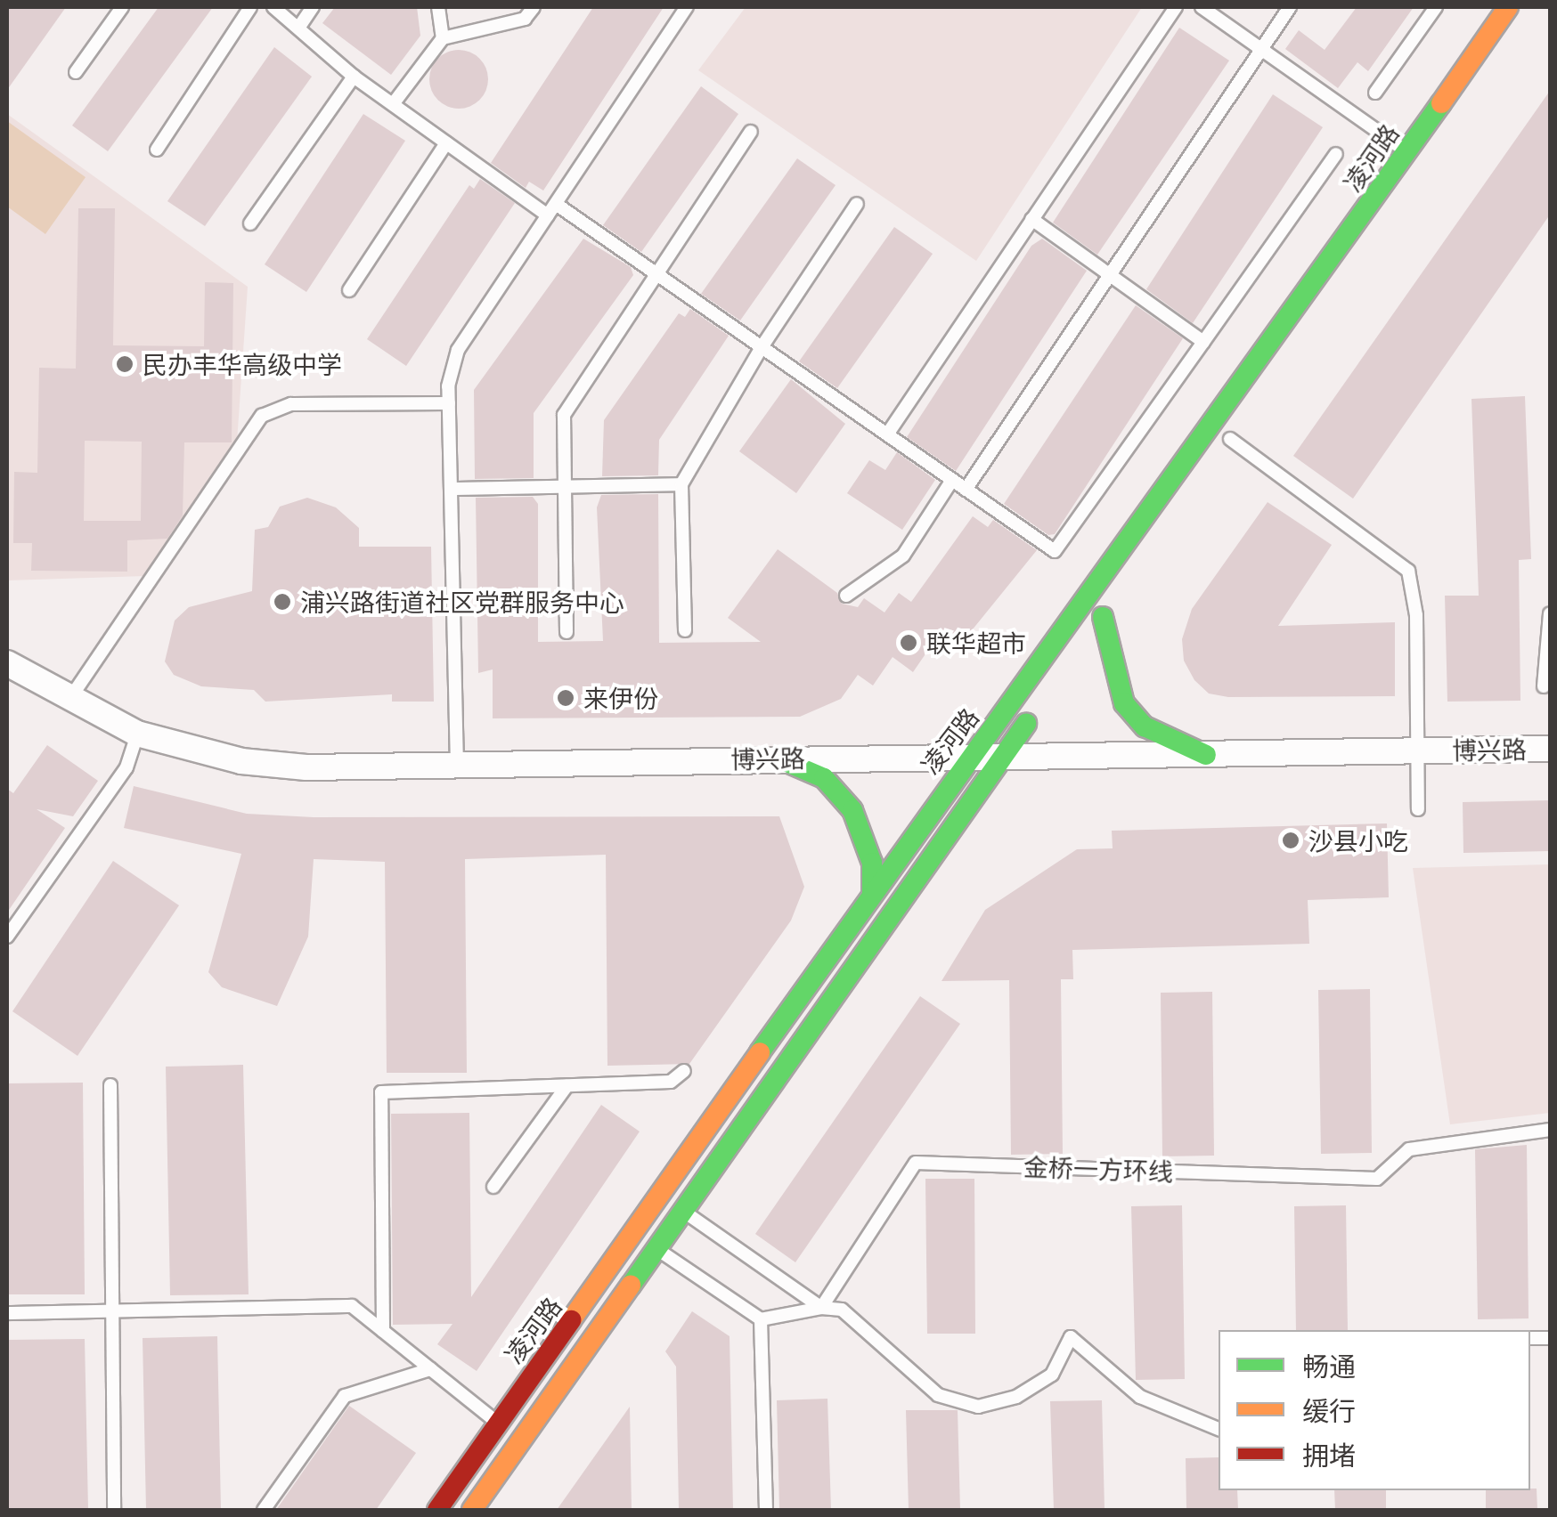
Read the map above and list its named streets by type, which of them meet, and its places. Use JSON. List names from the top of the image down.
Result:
{
  "streets": {
    "street": ["凌河路", "博兴路"],
    "lane": ["金桥一方环线"]
  },
  "crossings": [
    ["凌河路", "博兴路"]
  ],
  "places": [
    "民办丰华高级中学",
    "浦兴路街道社区党群服务中心",
    "联华超市",
    "来伊份",
    "沙县小吃"
  ],
  "legend": ["畅通", "缓行", "拥堵"]
}
